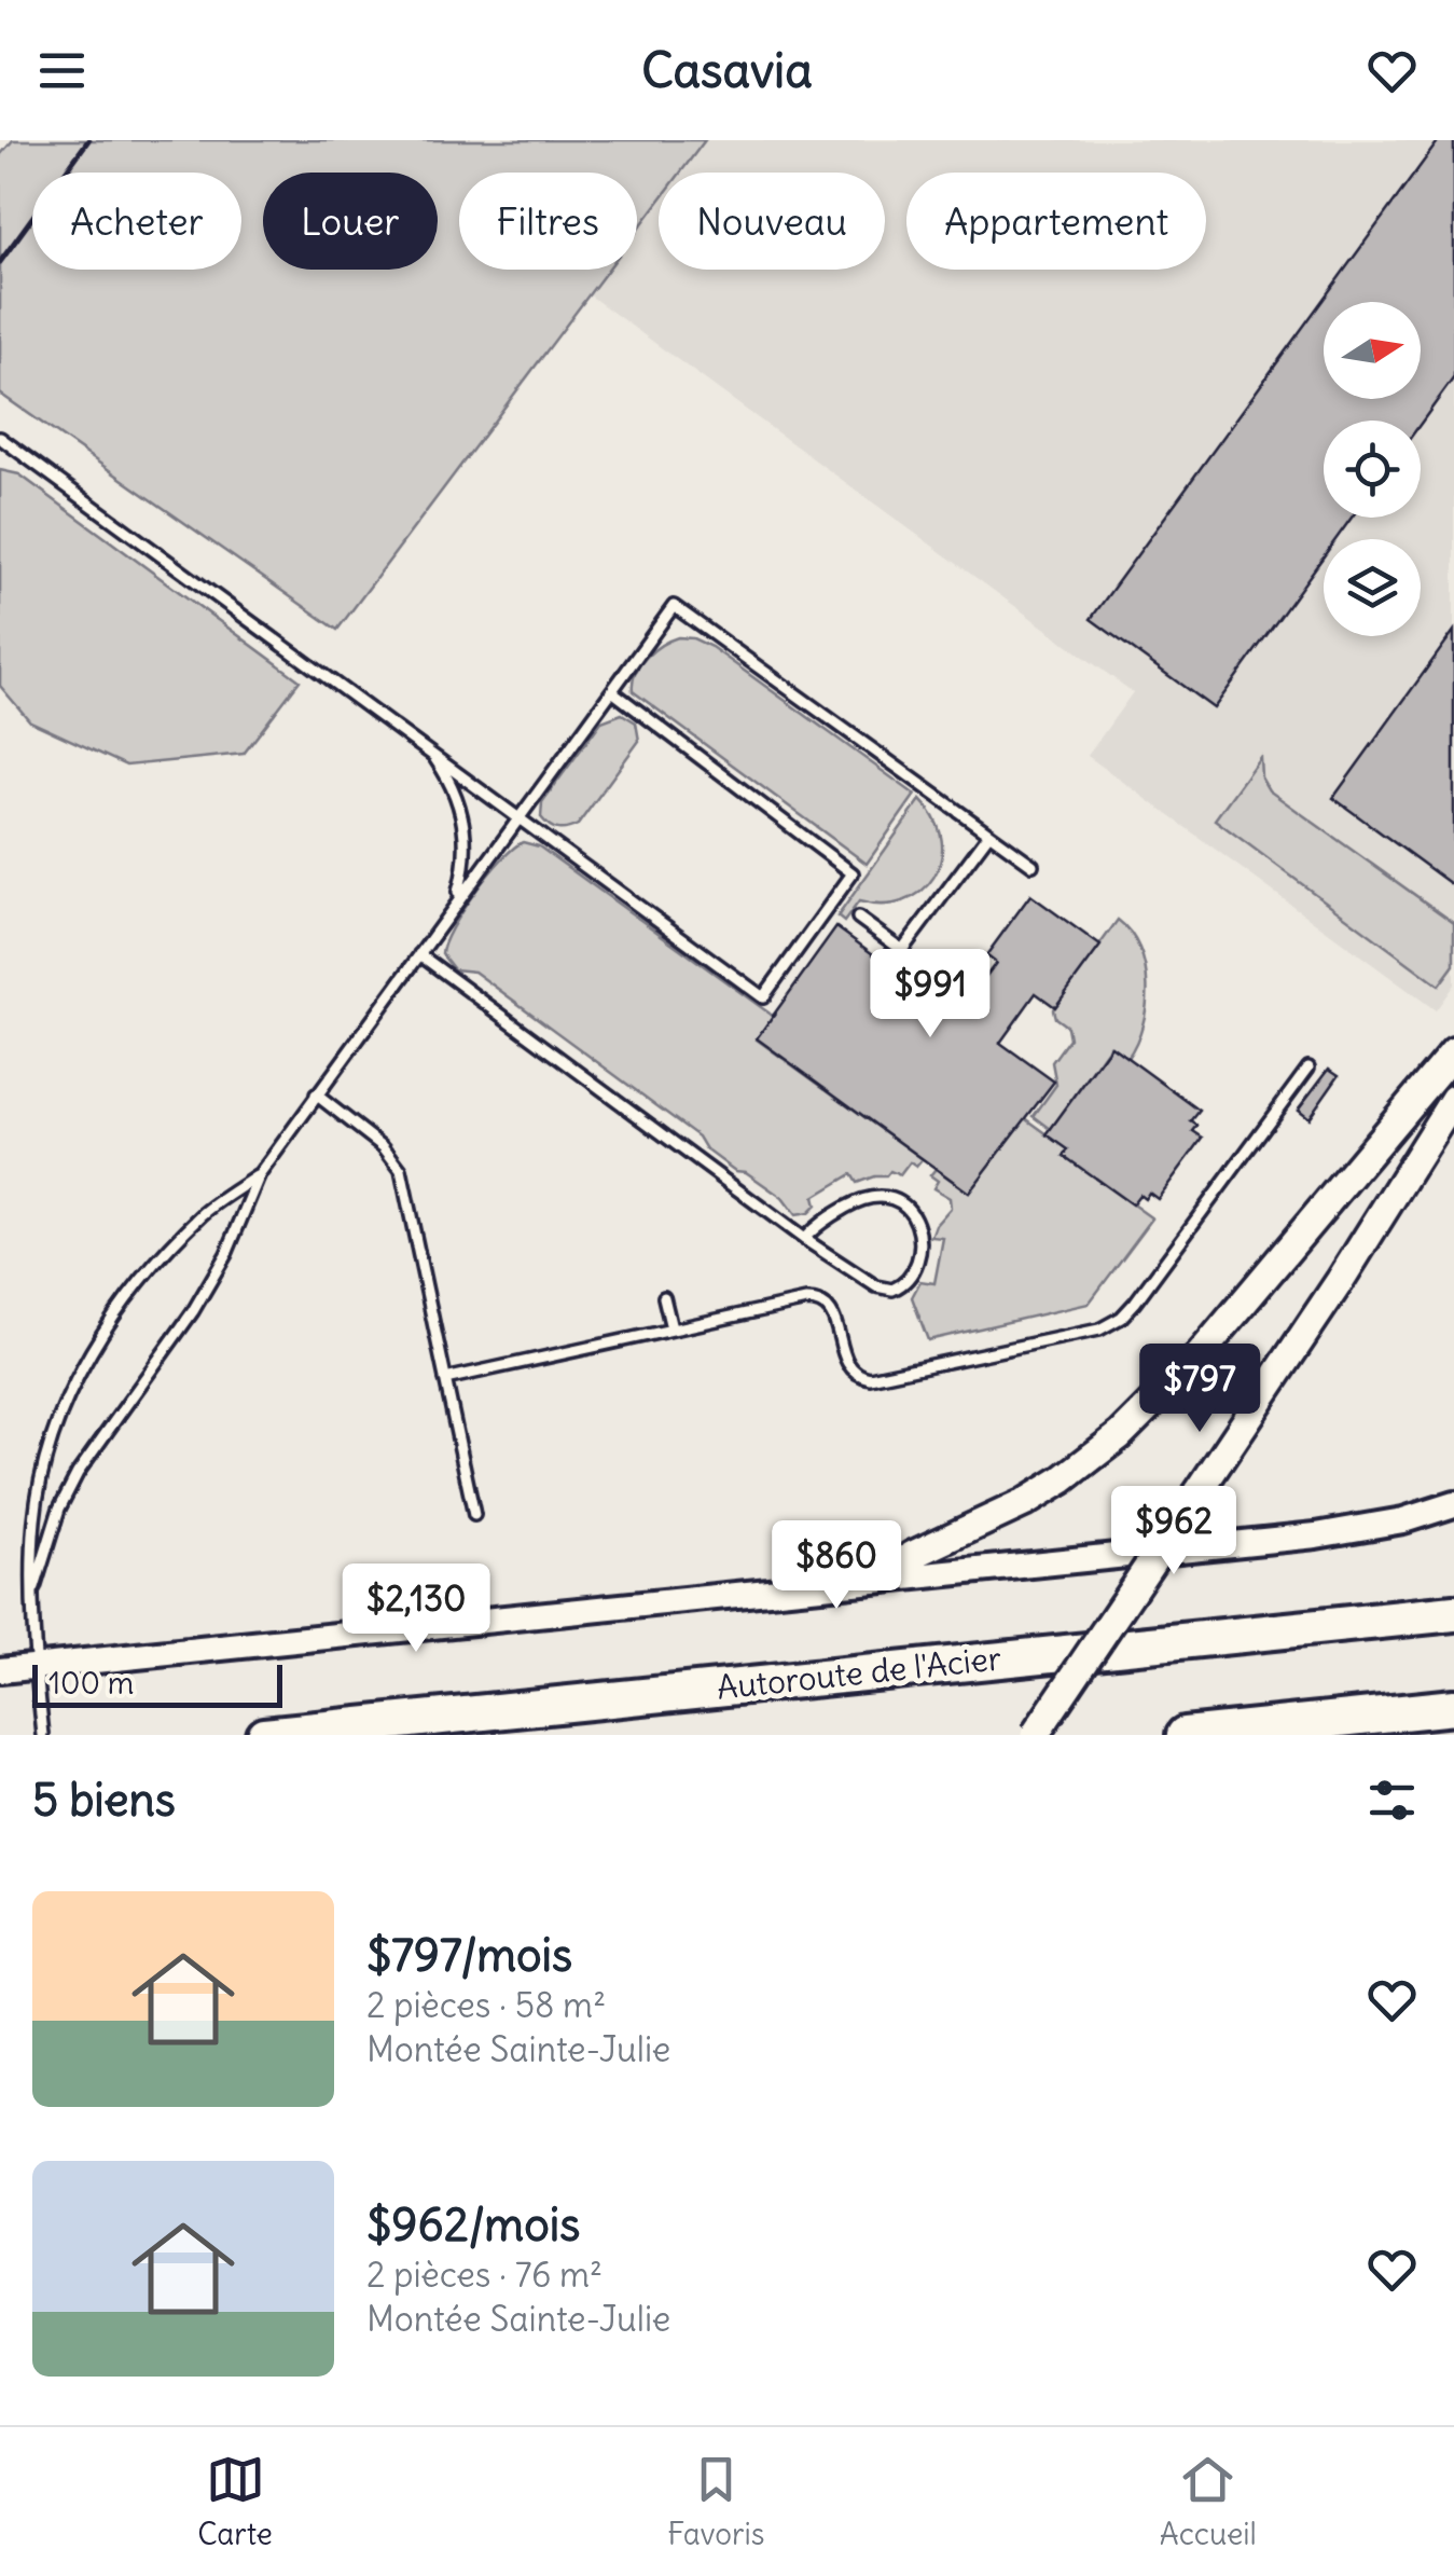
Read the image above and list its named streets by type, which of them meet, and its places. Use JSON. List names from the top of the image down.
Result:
{
  "streets": {
    "highway": ["Autoroute de l'Acier"]
  },
  "scale_bar": "100 m",
  "north": "right",
  "page": {
    "header": "Casavia",
    "chip": [
      "Acheter",
      "Louer",
      "Filtres",
      "Nouveau",
      "Appartement"
    ],
    "price": [
      "$991",
      "$797",
      "$962",
      "$860",
      "$2,130"
    ],
    "scale": "100 m",
    "heading": "5 biens",
    "list": [
      {
        "name": "$797/mois",
        "note": "2 pièces · 58 m² · Montée Sainte-Julie"
      },
      {
        "name": "$962/mois",
        "note": "2 pièces · 76 m² · Montée Sainte-Julie"
      }
    ],
    "tabs": ["Carte", "Favoris", "Accueil"]
  }
}
